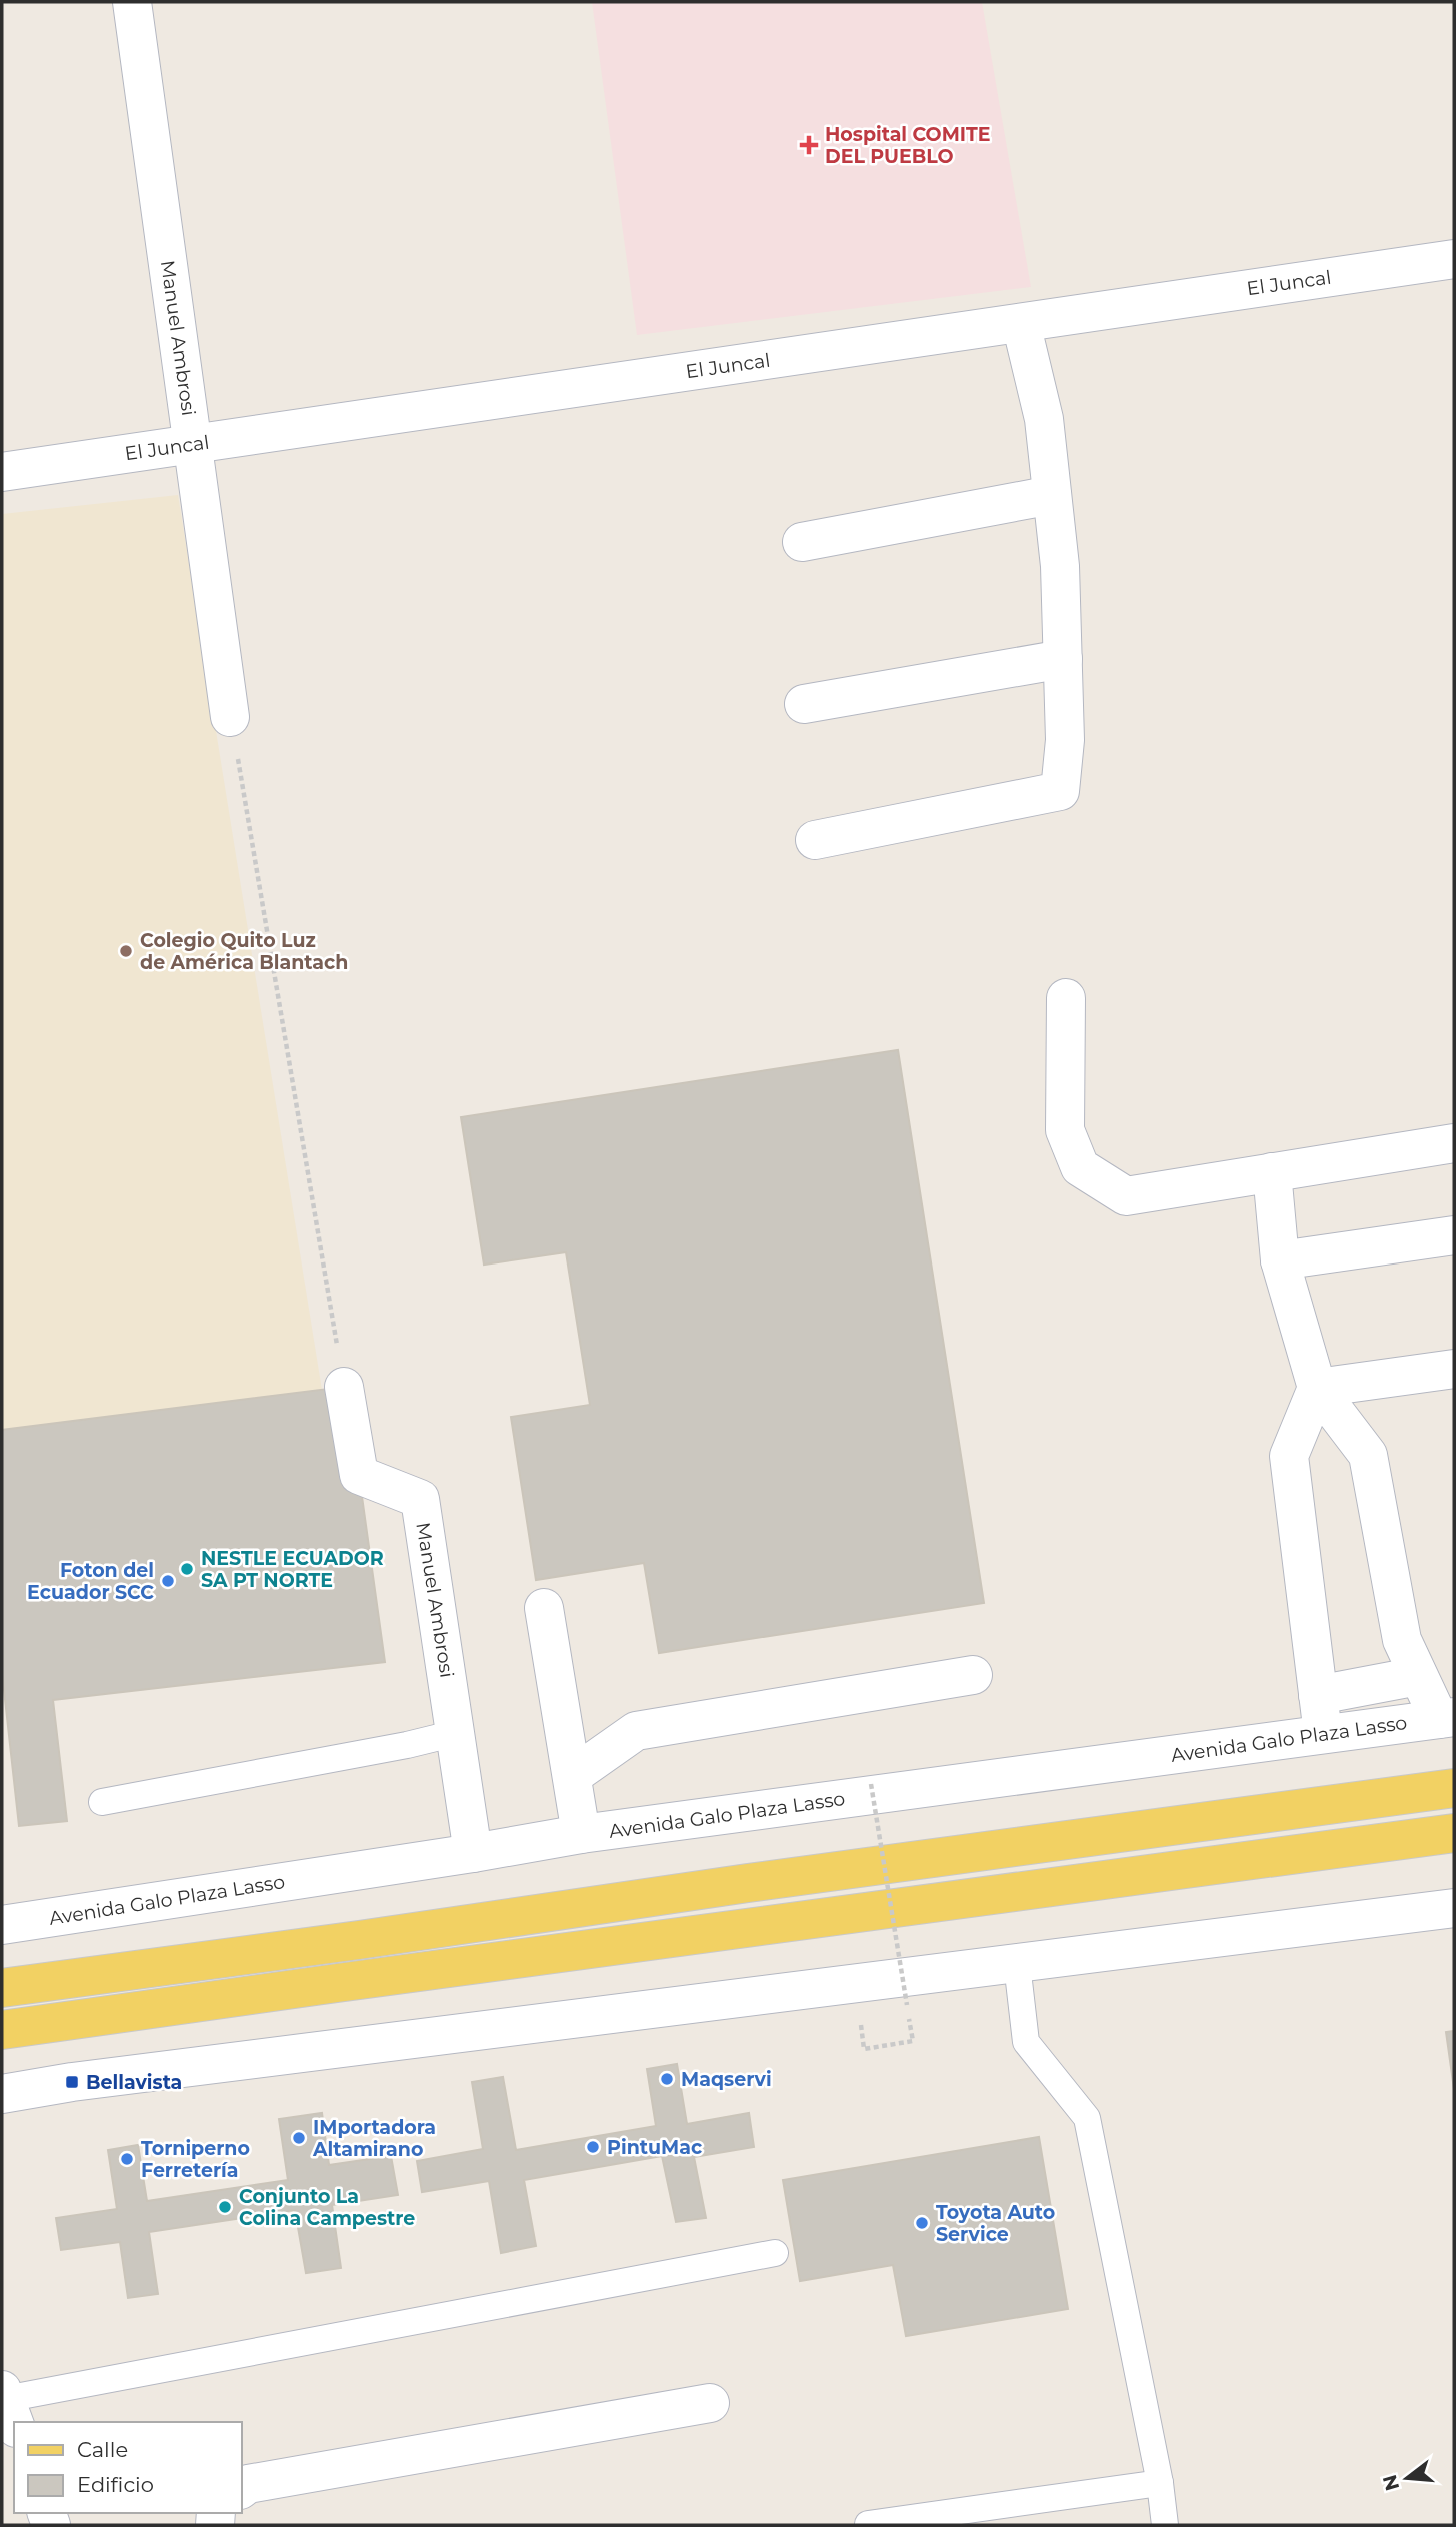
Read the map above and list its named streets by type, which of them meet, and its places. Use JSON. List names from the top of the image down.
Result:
{
  "streets": {
    "street": ["El Juncal", "Manuel Ambrosi", "Avenida Galo Plaza Lasso"]
  },
  "crossings": [
    ["El Juncal", "Manuel Ambrosi"],
    ["Manuel Ambrosi", "Avenida Galo Plaza Lasso"]
  ],
  "places": {
    "health": ["Hospital COMITE DEL PUEBLO"],
    "other": [
      "Colegio Quito Luz de América Blantach",
      "NESTLE ECUADOR SA PT NORTE",
      "Foton del Ecuador SCC",
      "Maqservi",
      "IMportadora Altamirano",
      "PintuMac",
      "Torniperno Ferretería",
      "Conjunto La Colina Campestre",
      "Toyota Auto Service"
    ],
    "transit": ["Bellavista"]
  },
  "legend": ["Calle", "Edificio"],
  "north": "left"
}
